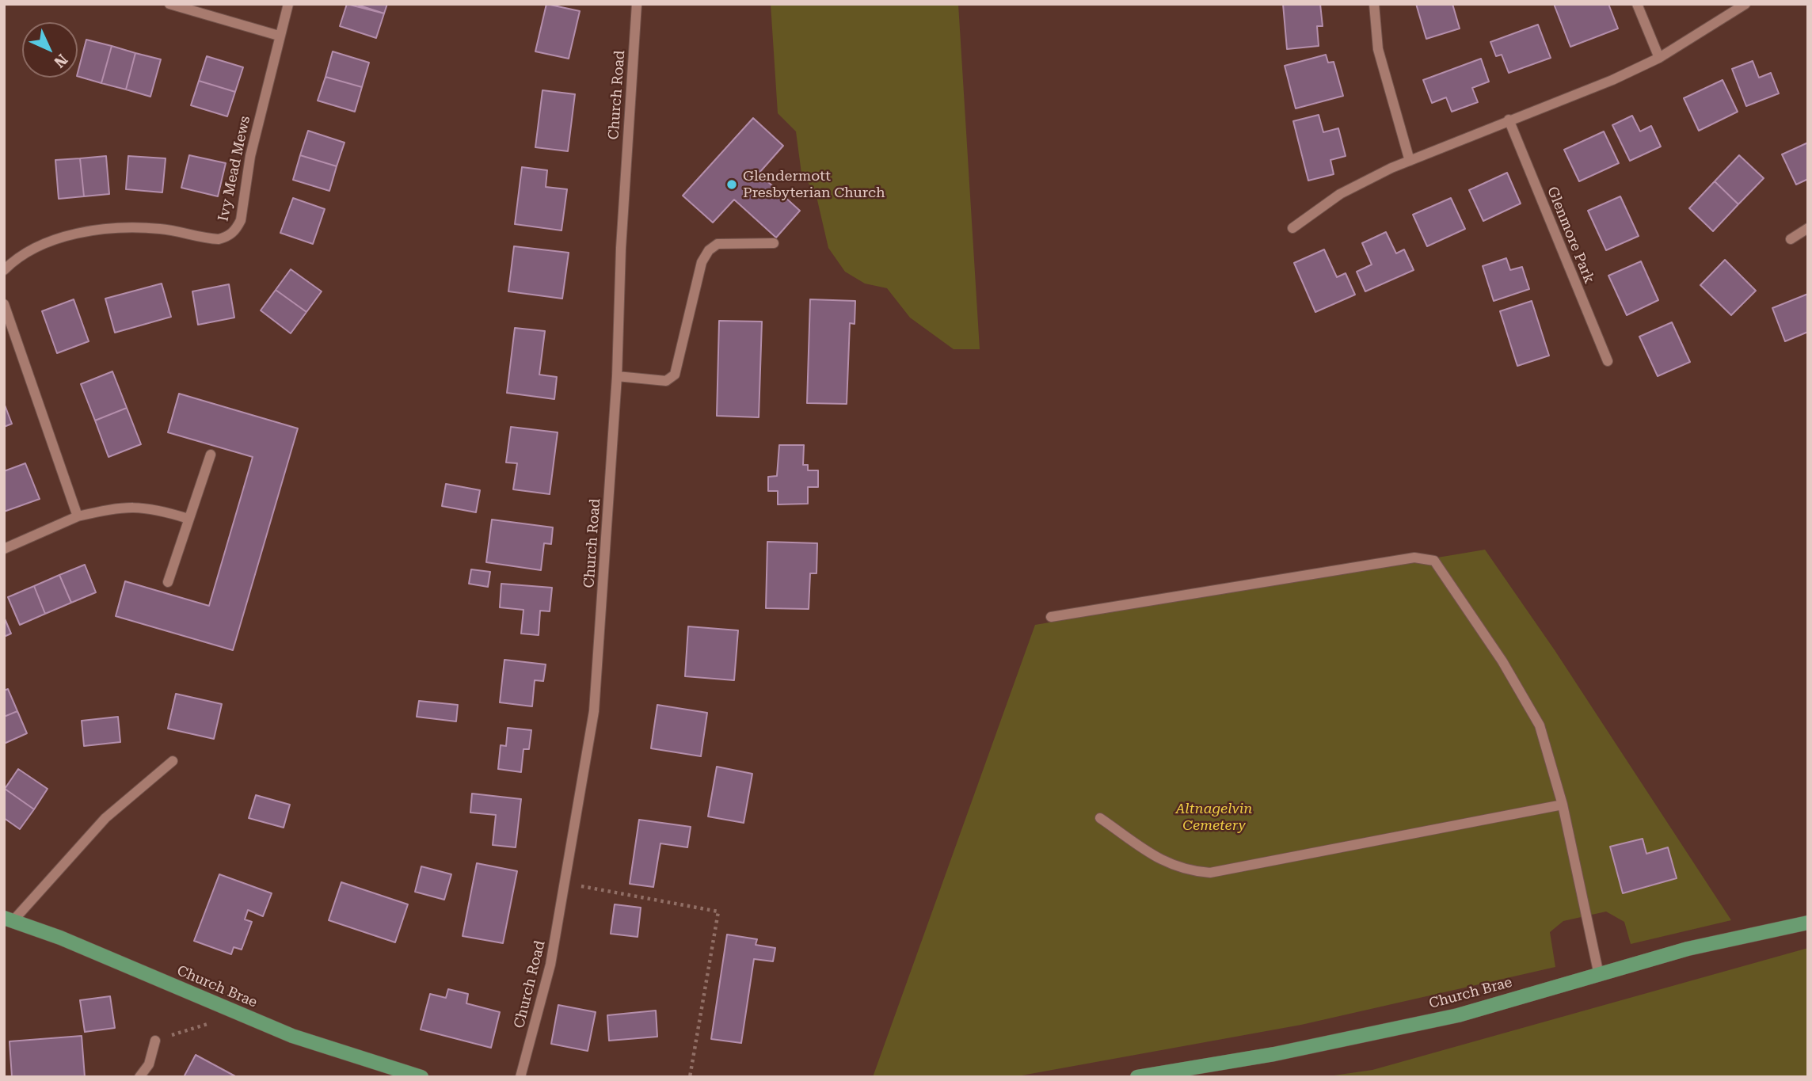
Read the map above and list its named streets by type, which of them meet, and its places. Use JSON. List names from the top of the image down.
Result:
{
  "streets": {
    "main road": ["Church Brae"],
    "street": ["Church Road", "Ivy Mead Mews", "Glenmore Park"]
  },
  "parks": ["Altnagelvin Cemetery"],
  "places": ["Glendermott Presbyterian Church"],
  "north": "bottom right"
}
